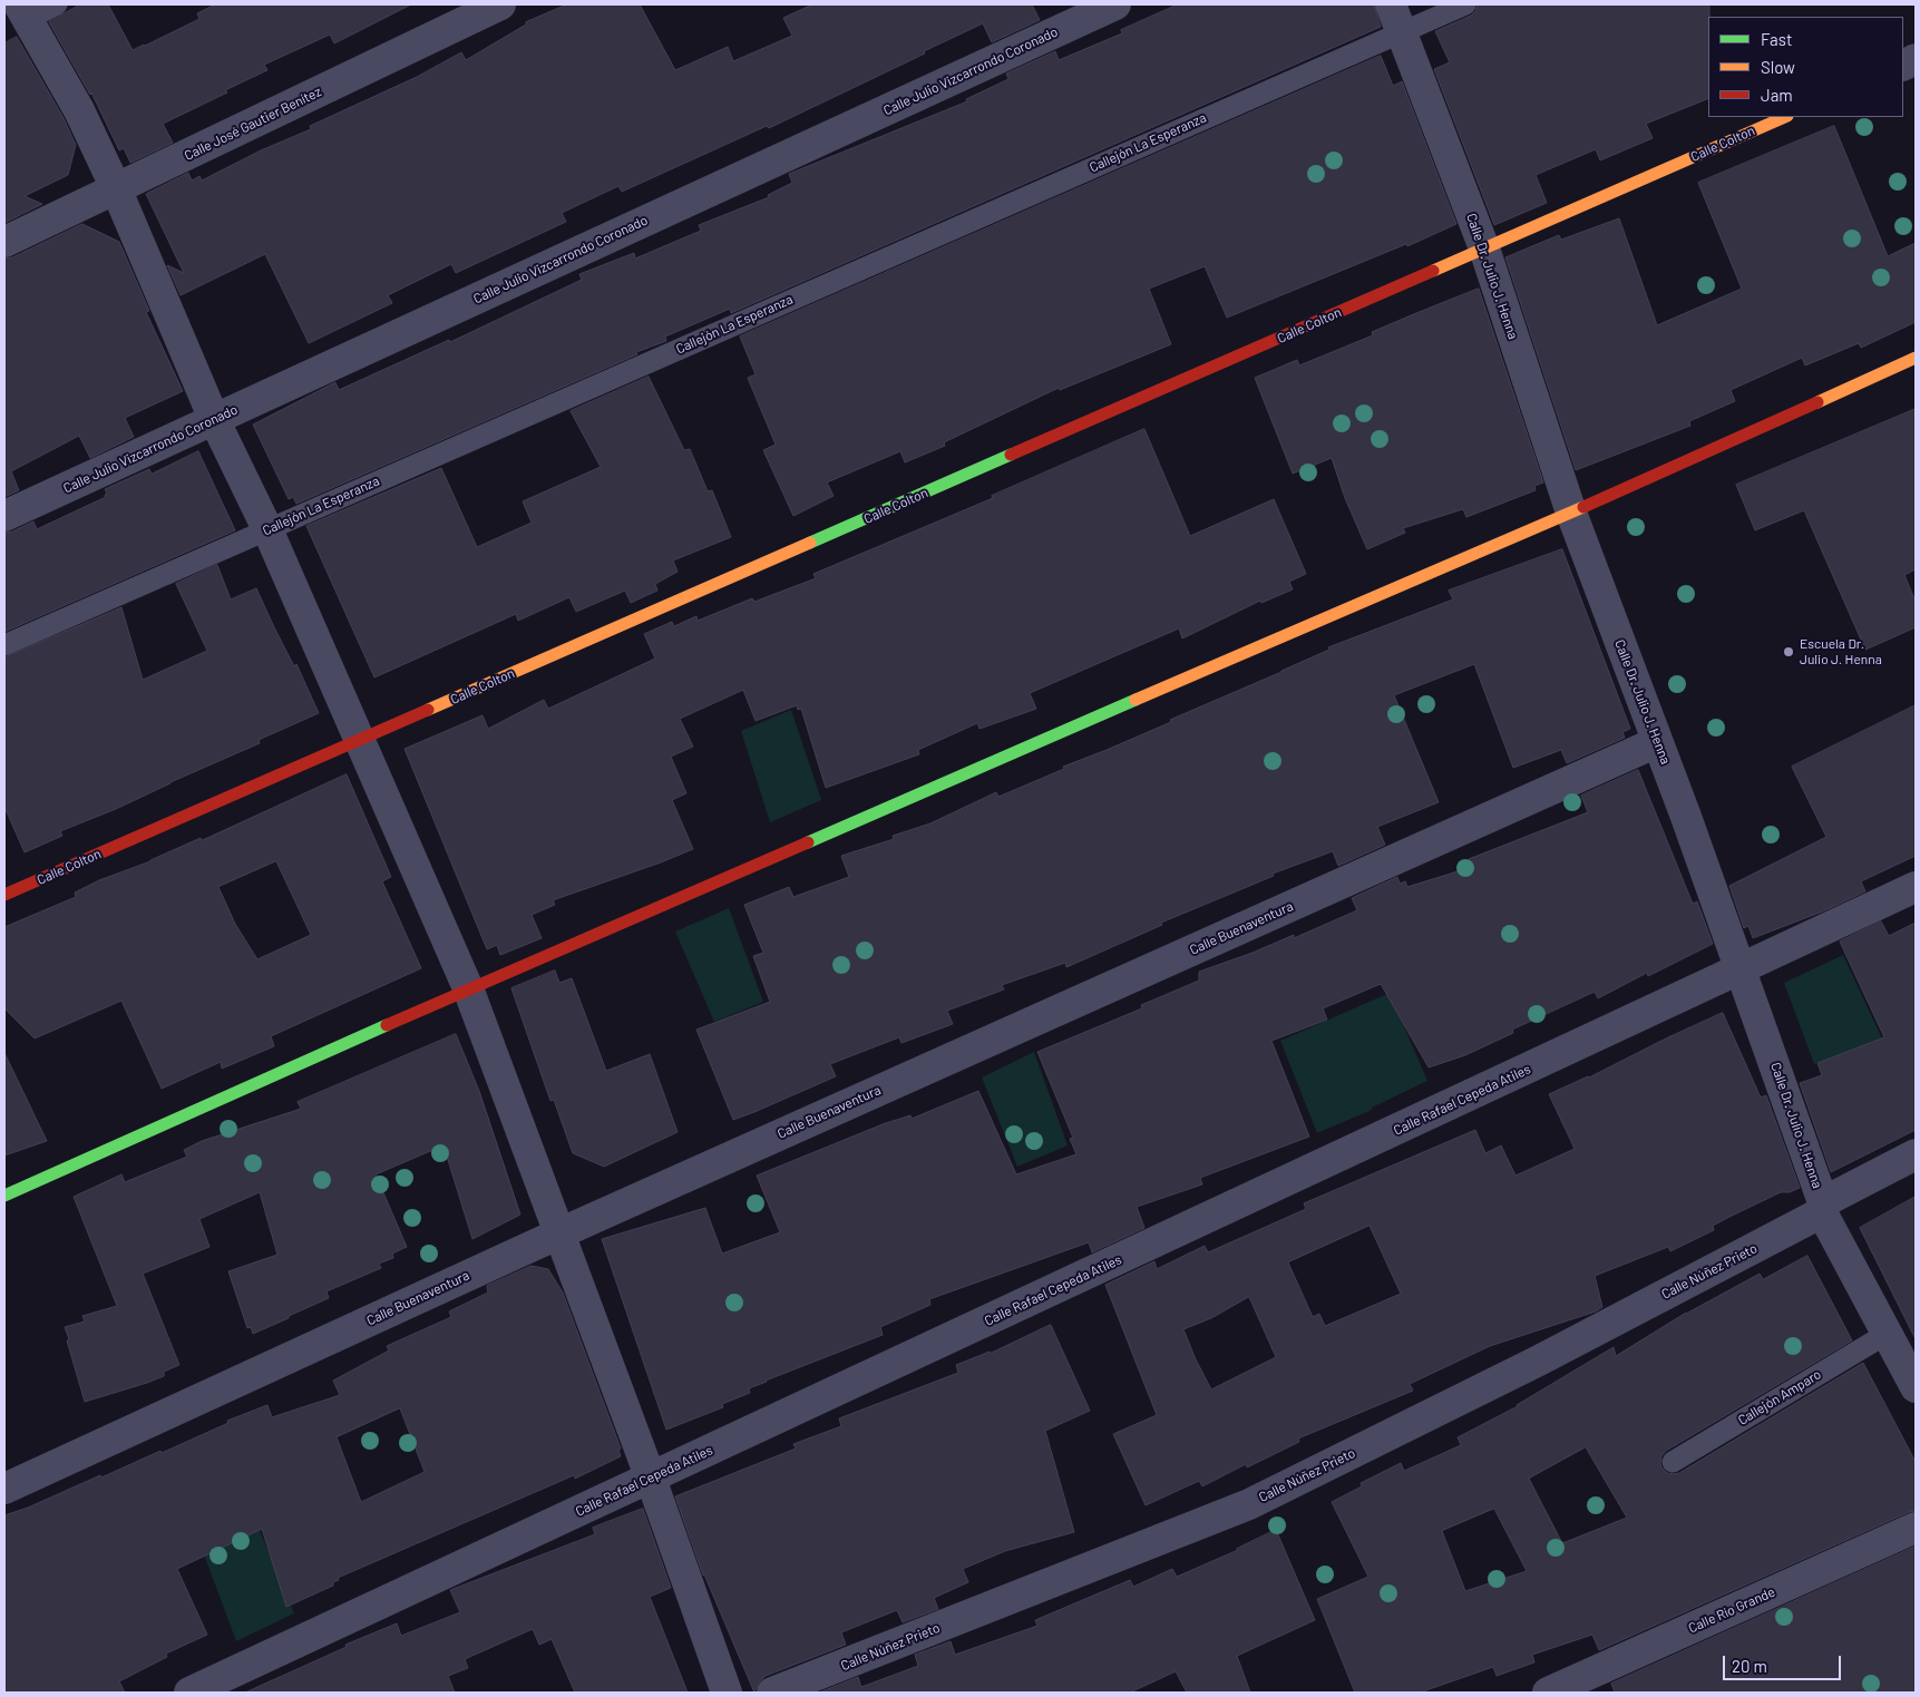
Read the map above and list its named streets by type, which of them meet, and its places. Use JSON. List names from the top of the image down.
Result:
{
  "streets": {
    "street": [
      "Calle Julio Vizcarrondo Coronado",
      "Calle José Gautier Benítez",
      "Calle Colton",
      "Calle Dr. Julio J. Henna",
      "Calle Buenaventura",
      "Calle Rafael Cepeda Atiles",
      "Calle Núñez Prieto",
      "Calle Río Grande"
    ],
    "lane": ["Callejón La Esperanza", "Callejón Amparo"]
  },
  "crossings": [
    ["Callejón La Esperanza", "Calle Dr. Julio J. Henna"],
    ["Calle Colton", "Calle Dr. Julio J. Henna"],
    ["Calle Dr. Julio J. Henna", "Calle Buenaventura"],
    ["Calle Dr. Julio J. Henna", "Calle Rafael Cepeda Atiles"],
    ["Calle Dr. Julio J. Henna", "Calle Núñez Prieto"],
    ["Calle Dr. Julio J. Henna", "Callejón Amparo"]
  ],
  "places": ["Escuela Dr. Julio J. Henna"],
  "legend": ["Fast", "Slow", "Jam"],
  "scale_bar": "20 m"
}
